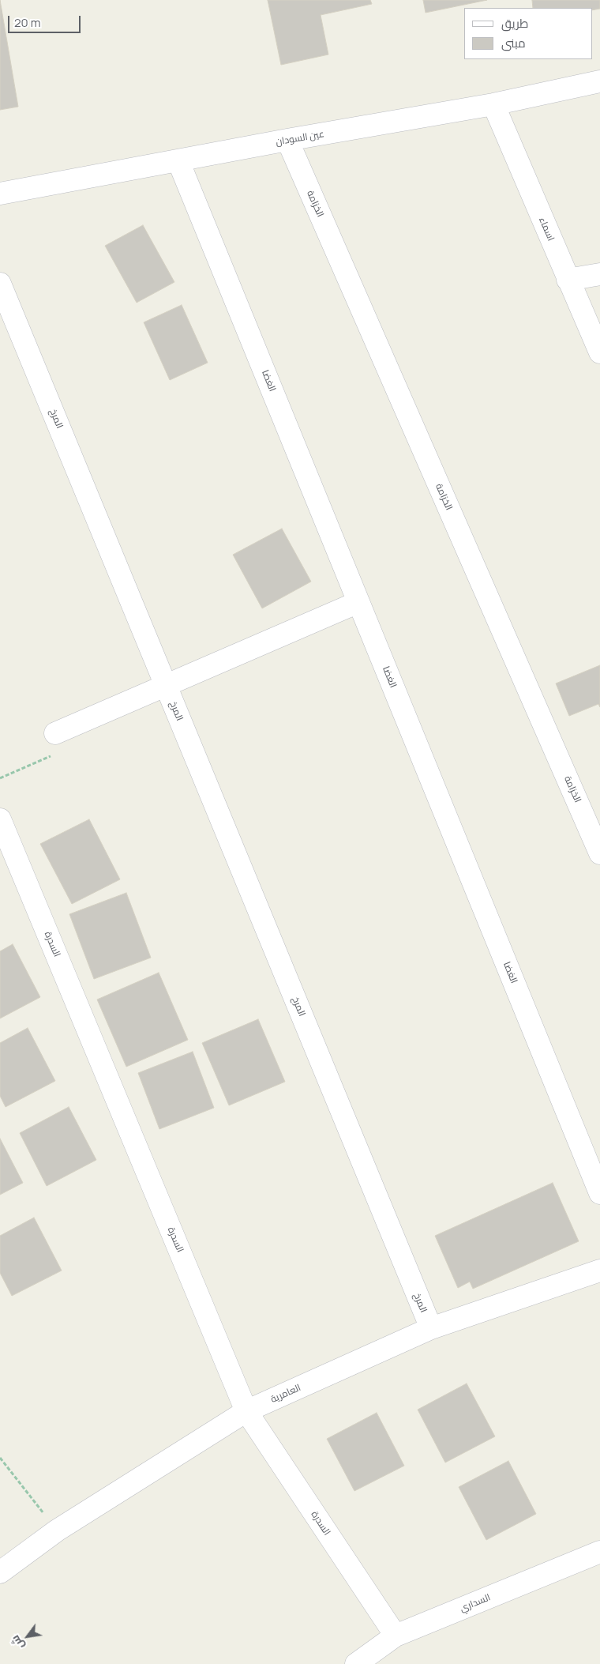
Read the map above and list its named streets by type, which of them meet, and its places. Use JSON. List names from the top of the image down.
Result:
{
  "streets": {
    "street": [
      "عين السودان",
      "الخزامة",
      "اسماء",
      "الغضا",
      "المرخ",
      "السدرة",
      "العامرية",
      "السداري"
    ]
  },
  "crossings": [
    ["عين السودان", "الخزامة"],
    ["عين السودان", "اسماء"],
    ["عين السودان", "الغضا"],
    ["المرخ", "العامرية"],
    ["السدرة", "العامرية"],
    ["السدرة", "السداري"]
  ],
  "legend": ["طريق", "مبنى"],
  "scale_bar": "20 m",
  "north": "bottom left"
}
